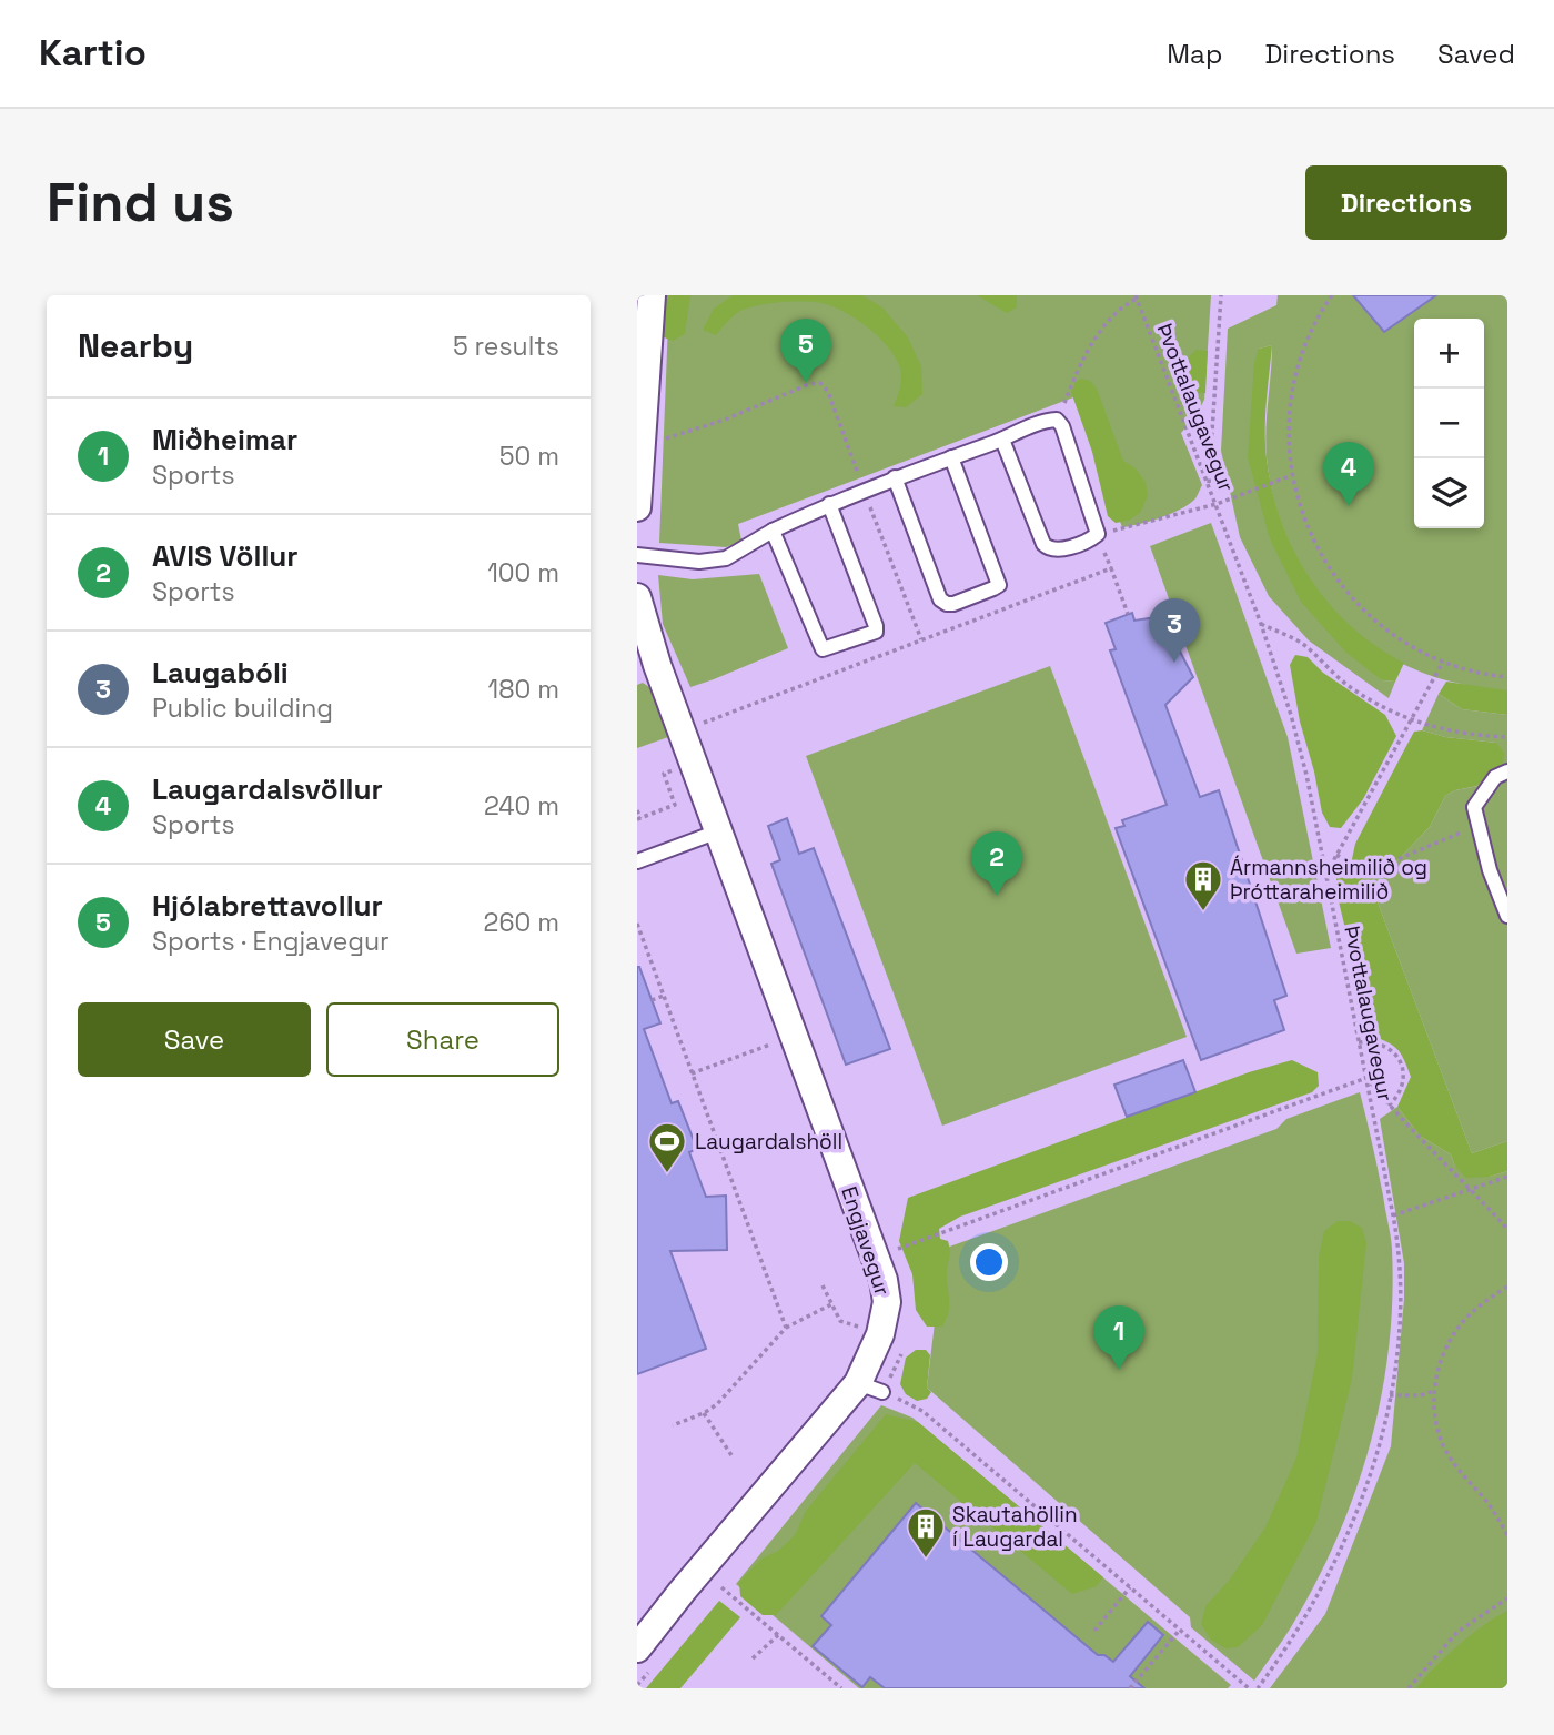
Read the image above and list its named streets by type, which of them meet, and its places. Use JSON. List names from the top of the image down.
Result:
{
  "streets": {
    "street": ["Engjavegur"],
    "path": ["Þvottalaugavegur"]
  },
  "places": {
    "building": ["Ármannsheimilið og Þróttaraheimilið", "Skautahöllin í Laugardal"],
    "sports": ["Laugardalshöll"]
  },
  "page": {
    "header": "Kartio",
    "nav": ["Map", "Directions", "Saved"],
    "buttons": [
      "Directions",
      ["Save", "Share"]
    ],
    "title": "Find us",
    "heading": ["Nearby", "5 results"],
    "map_buttons": ["+", "−"],
    "pins": [
      "5",
      "4",
      "3",
      "2",
      "1"
    ],
    "list": [
      {
        "mark": "1",
        "name": "Miðheimar",
        "note": "Sports",
        "value": "50 m"
      },
      {
        "mark": "2",
        "name": "AVIS Völlur",
        "note": "Sports",
        "value": "100 m"
      },
      {
        "mark": "3",
        "name": "Laugabóli",
        "note": "Public building",
        "value": "180 m"
      },
      {
        "mark": "4",
        "name": "Laugardalsvöllur",
        "note": "Sports",
        "value": "240 m"
      },
      {
        "mark": "5",
        "name": "Hjólabrettavollur",
        "note": "Sports · Engjavegur",
        "value": "260 m"
      }
    ]
  }
}
